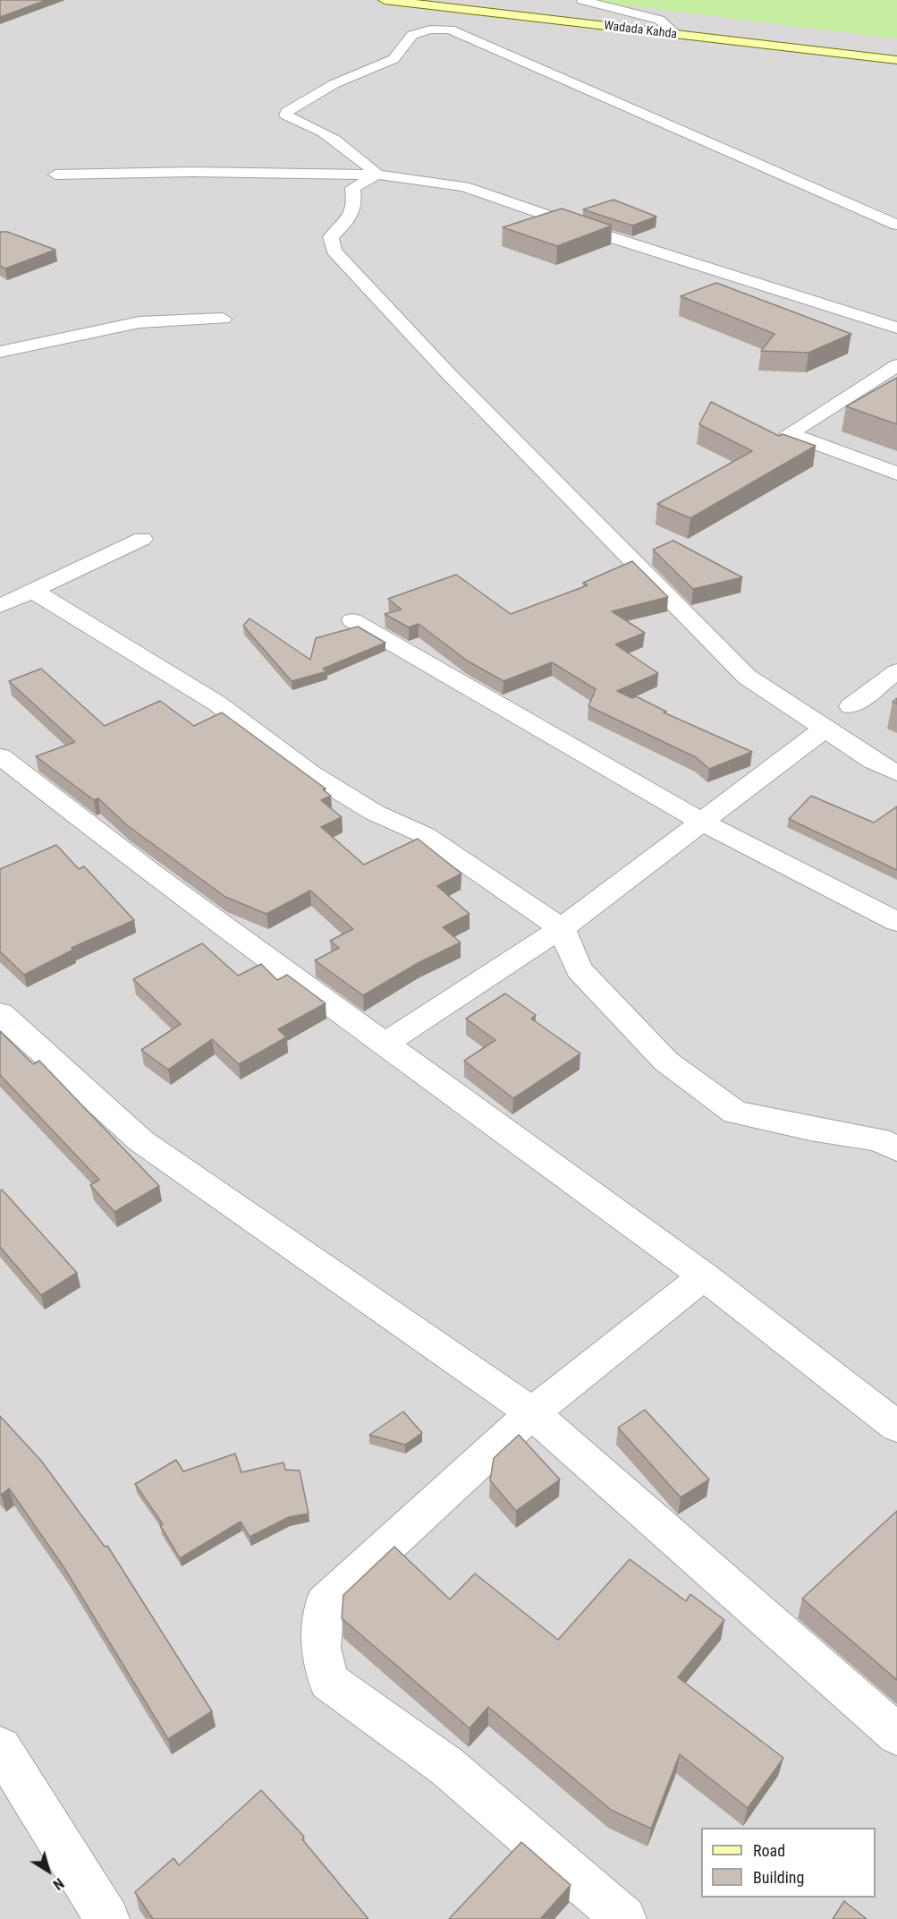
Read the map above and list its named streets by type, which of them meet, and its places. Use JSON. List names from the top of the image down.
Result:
{
  "streets": {
    "main road": ["Wadada Kahda"]
  },
  "legend": ["Road", "Building"],
  "north": "bottom right"
}
